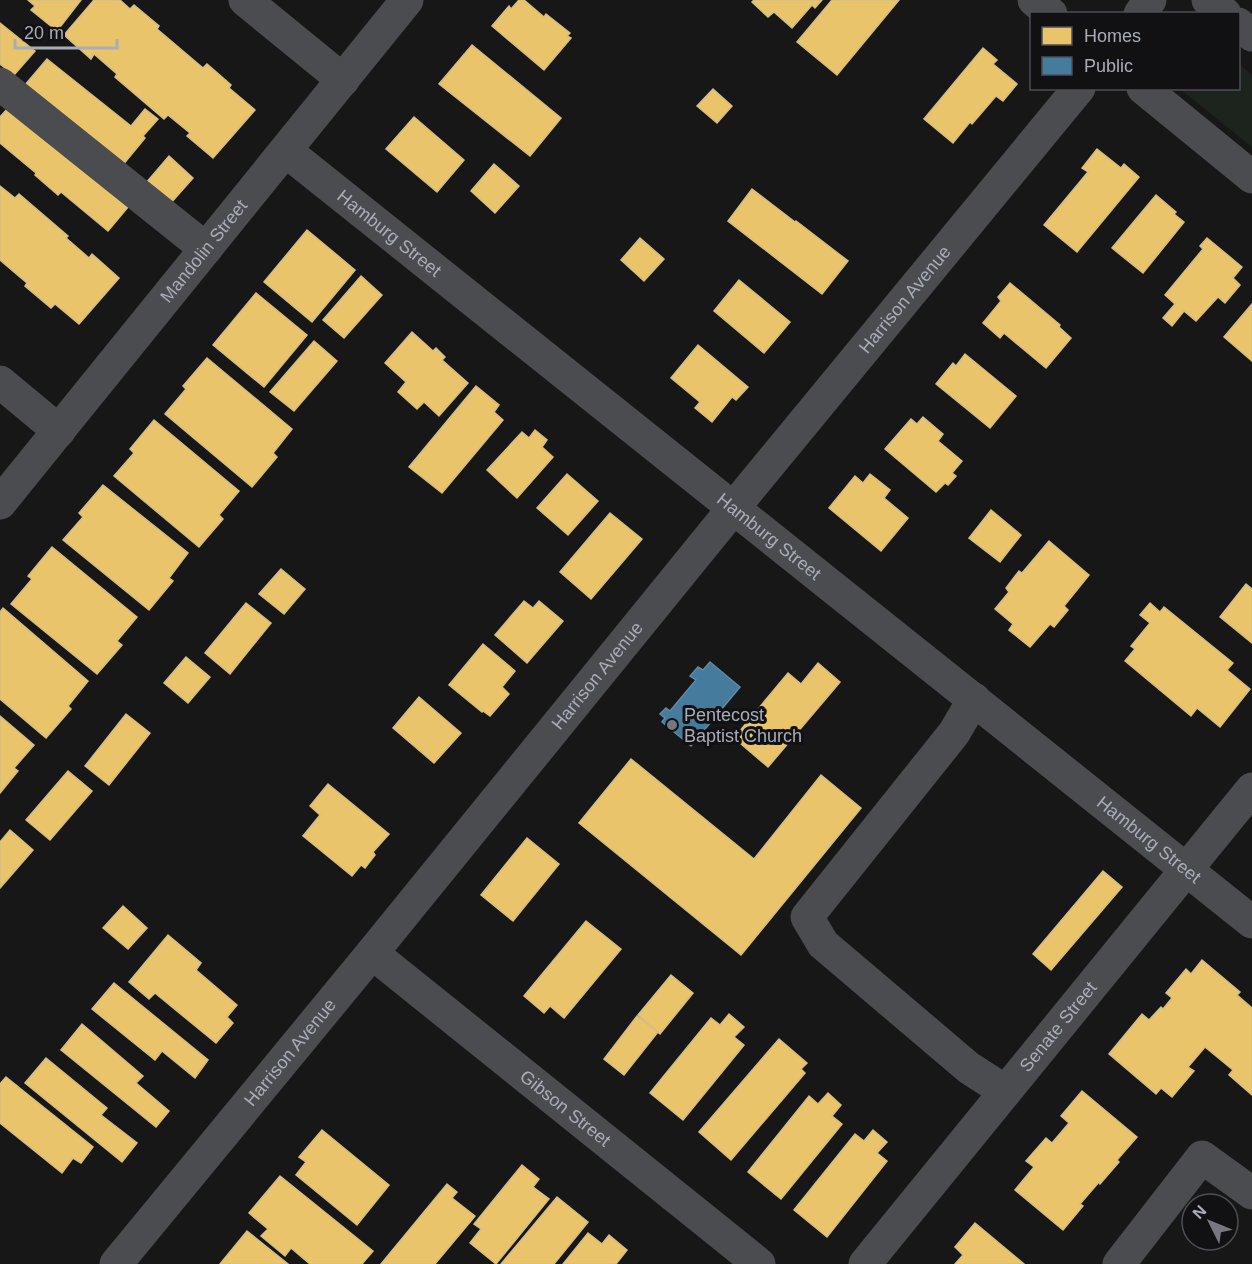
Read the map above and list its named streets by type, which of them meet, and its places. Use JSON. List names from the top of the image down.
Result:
{
  "streets": {
    "street": [
      "Hamburg Street",
      "Mandolin Street",
      "Harrison Avenue",
      "Senate Street",
      "Gibson Street"
    ]
  },
  "crossings": [
    ["Hamburg Street", "Mandolin Street"],
    ["Hamburg Street", "Harrison Avenue"],
    ["Hamburg Street", "Senate Street"],
    ["Harrison Avenue", "Gibson Street"]
  ],
  "places": ["Pentecost Baptist Church"],
  "legend": ["Homes", "Public"],
  "scale_bar": "20 m",
  "north": "top left"
}
